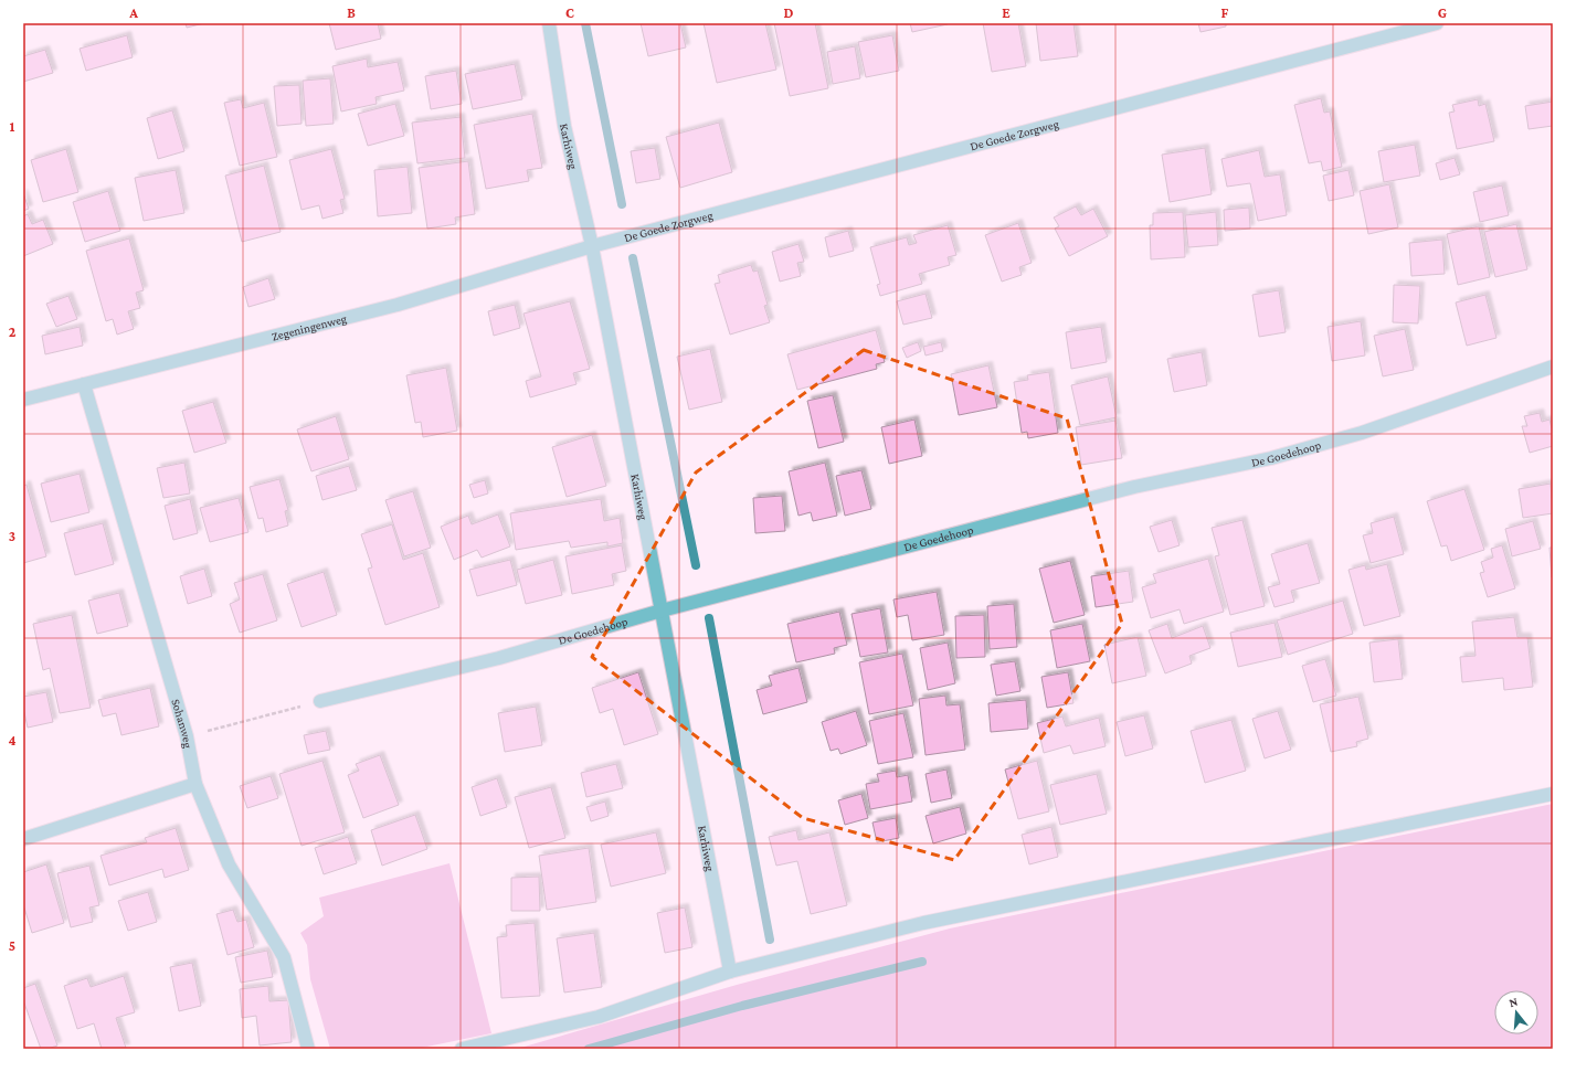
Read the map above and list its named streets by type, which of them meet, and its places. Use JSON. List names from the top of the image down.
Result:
{
  "streets": {
    "street": [
      "De Goede Zorgweg",
      "Karhiweg",
      "Zegeningenweg",
      "De Goedehoop",
      "Sohanweg"
    ]
  },
  "crossings": [
    ["De Goede Zorgweg", "Karhiweg"],
    ["De Goede Zorgweg", "Zegeningenweg"],
    ["Karhiweg", "Zegeningenweg"],
    ["Karhiweg", "De Goedehoop"],
    ["Zegeningenweg", "Sohanweg"]
  ],
  "north": "top",
  "grid": {
    "columns": [
      "A",
      "B",
      "C",
      "D",
      "E",
      "F",
      "G"
    ],
    "rows": [
      "1",
      "2",
      "3",
      "4",
      "5"
    ]
  }
}
